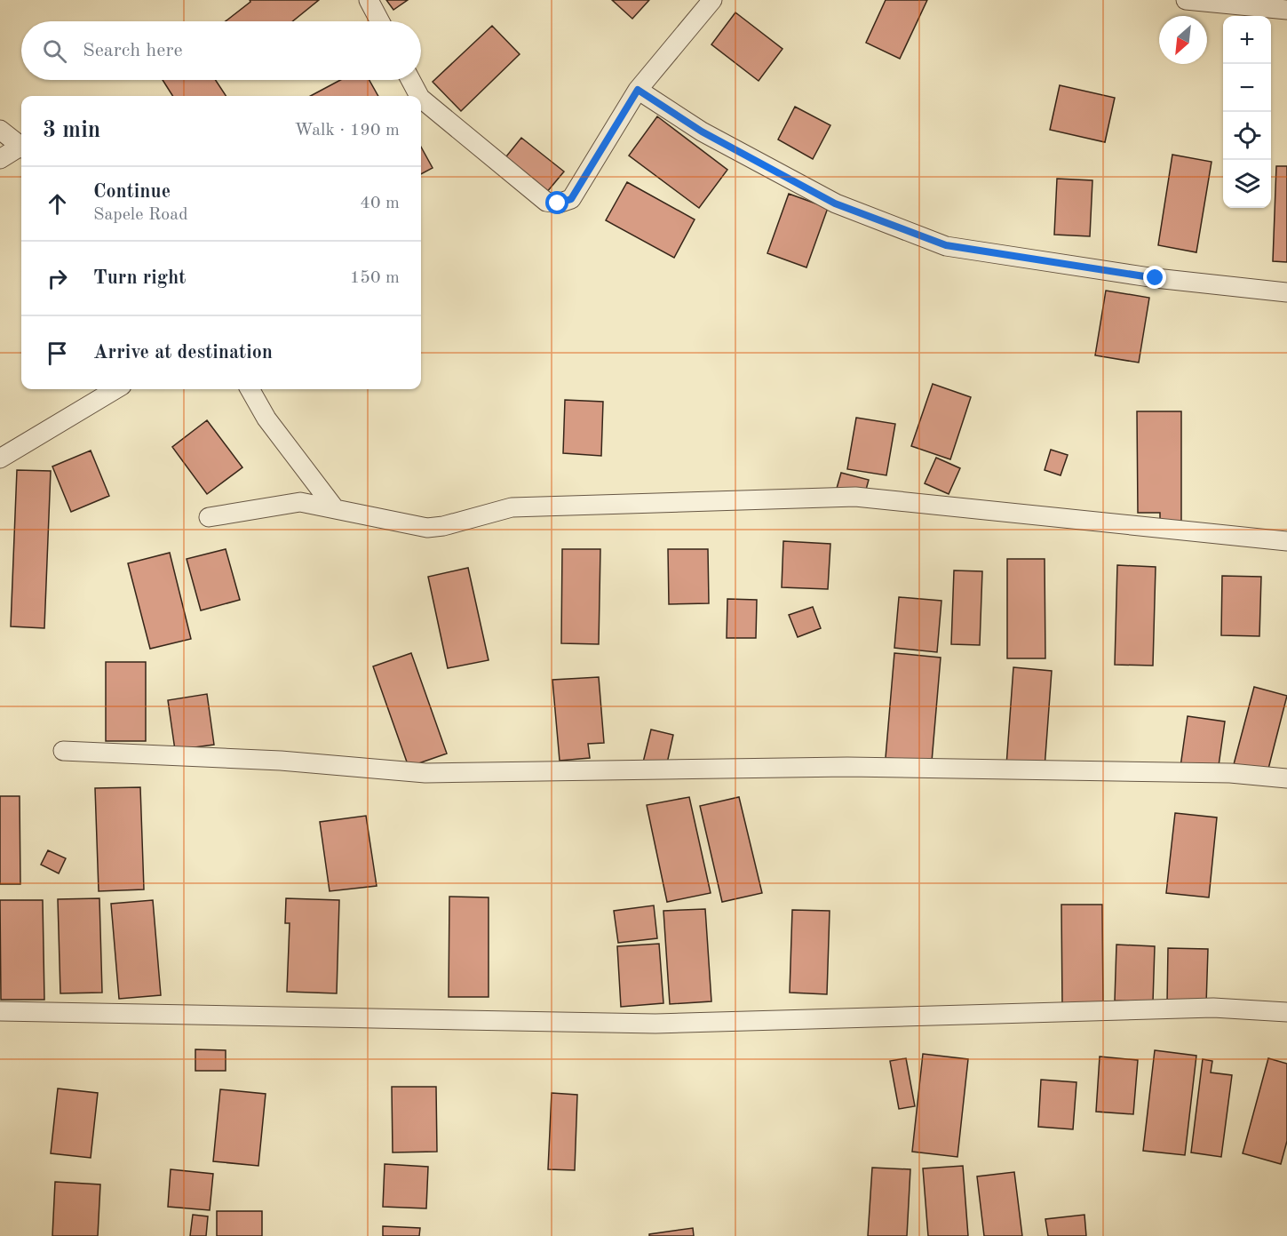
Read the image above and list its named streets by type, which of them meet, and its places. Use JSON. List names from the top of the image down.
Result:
{
  "north": "bottom left",
  "page": {
    "map_buttons": ["+", "−"],
    "search": "Search here",
    "heading": ["3 min", "Walk · 190 m"],
    "list": [
      ["Continue", "Sapele Road", "40 m"],
      ["Turn right", "150 m"],
      "Arrive at destination"
    ]
  }
}
